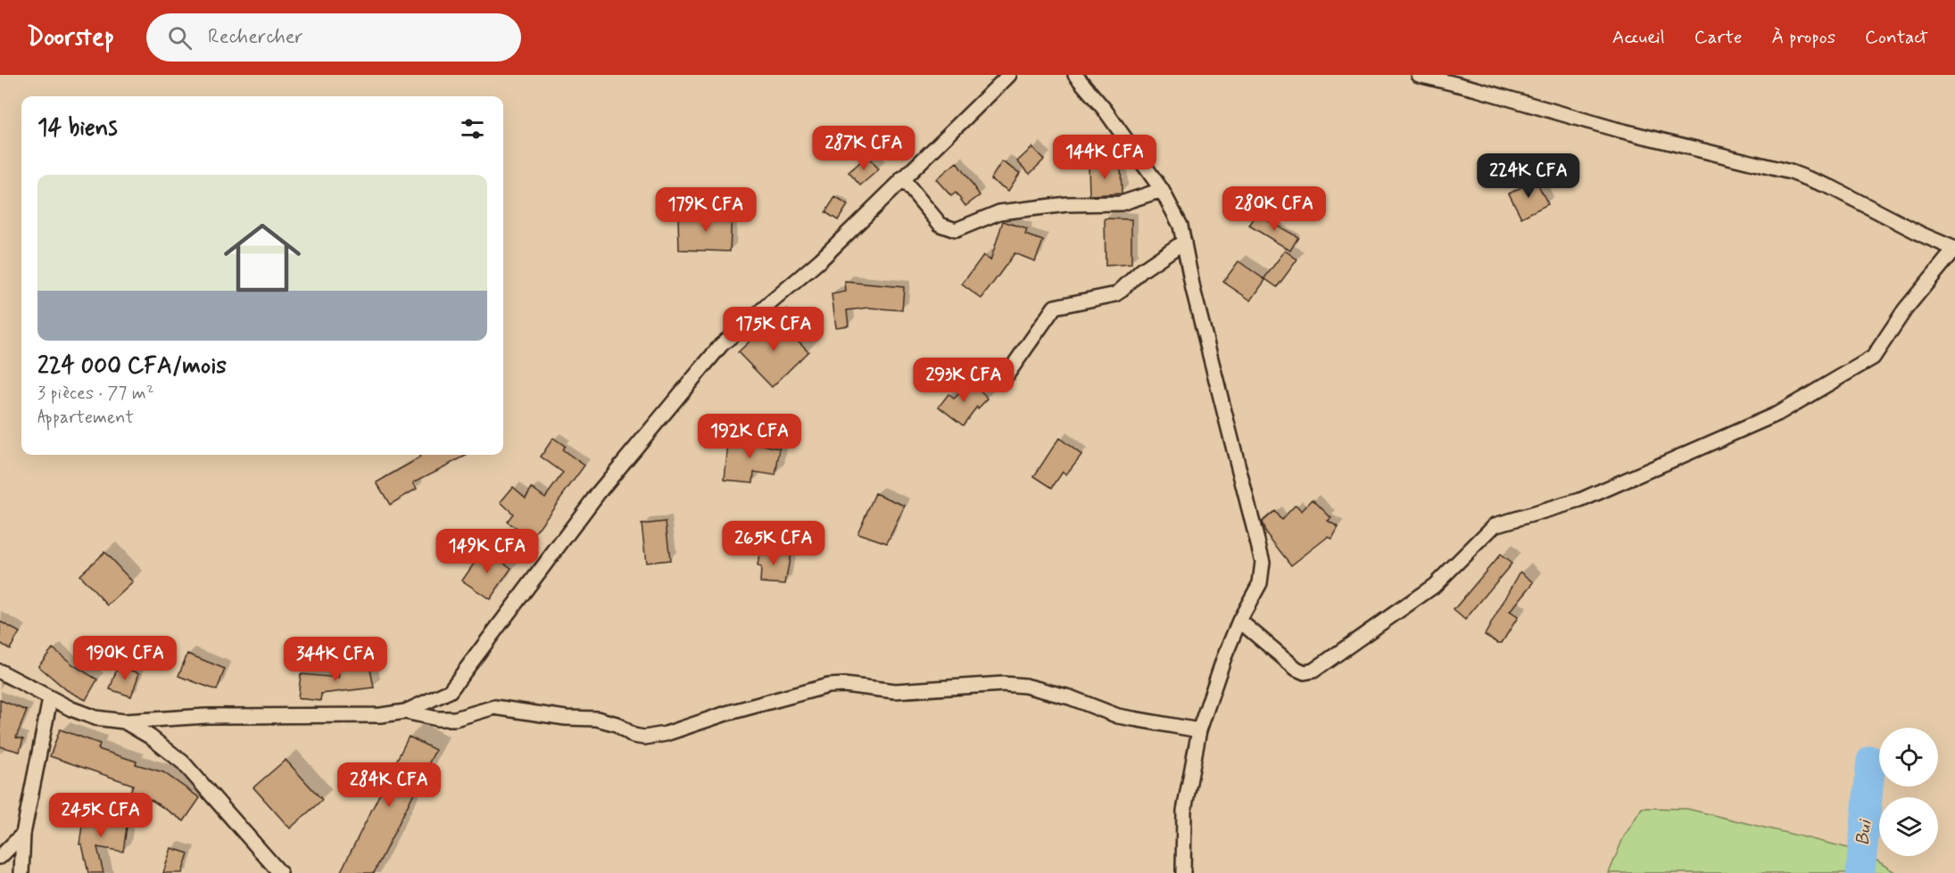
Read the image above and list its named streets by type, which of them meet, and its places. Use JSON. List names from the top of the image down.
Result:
{
  "water": ["Bui"],
  "page": {
    "header": "Doorstep",
    "search": "Rechercher",
    "nav": [
      "Accueil",
      "Carte",
      "À propos",
      "Contact"
    ],
    "heading": "14 biens",
    "price": [
      "287K CFA",
      "144K CFA",
      "224K CFA",
      "280K CFA",
      "179K CFA",
      "175K CFA",
      "293K CFA",
      "192K CFA",
      "265K CFA",
      "149K CFA",
      "190K CFA",
      "344K CFA",
      "284K CFA",
      "245K CFA"
    ],
    "list": [
      {
        "name": "224 000 CFA/mois",
        "note": "3 pièces · 77 m² · Appartement"
      }
    ]
  }
}
